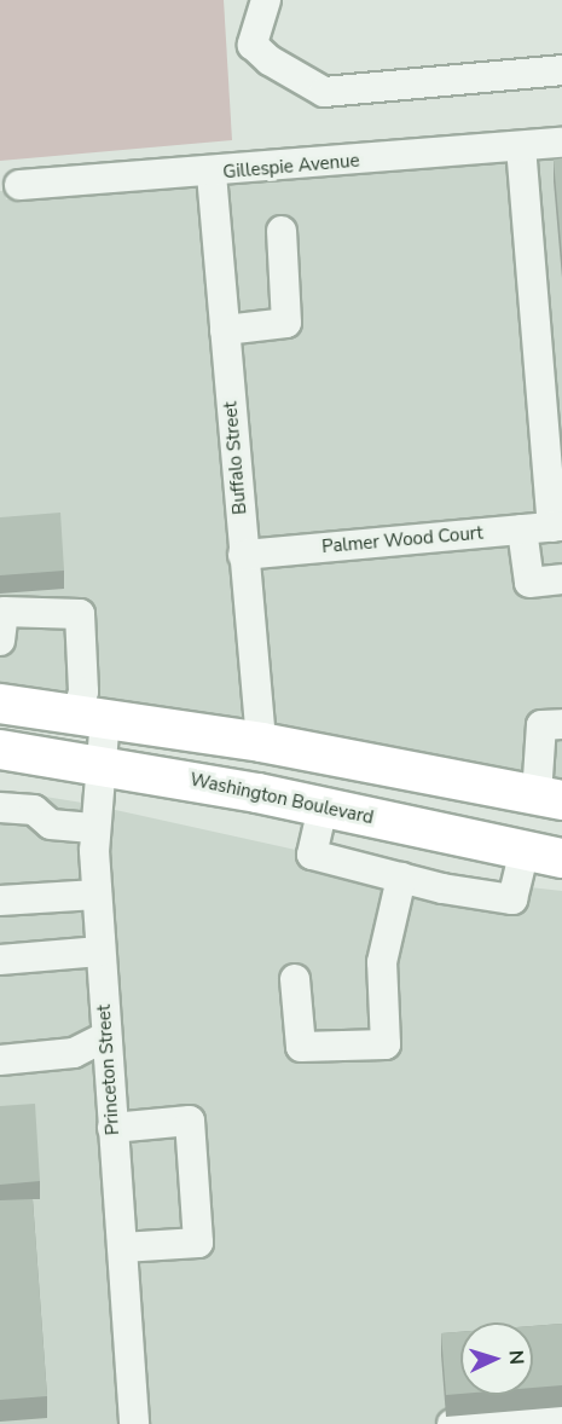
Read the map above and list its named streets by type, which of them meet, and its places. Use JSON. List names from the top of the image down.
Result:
{
  "streets": {
    "main road": ["Washington Boulevard"],
    "street": [
      "Gillespie Avenue",
      "Buffalo Street",
      "Palmer Wood Court",
      "Princeton Street"
    ]
  },
  "crossings": [
    ["Gillespie Avenue", "Buffalo Street"],
    ["Buffalo Street", "Palmer Wood Court"],
    ["Washington Boulevard", "Princeton Street"]
  ],
  "north": "right"
}
